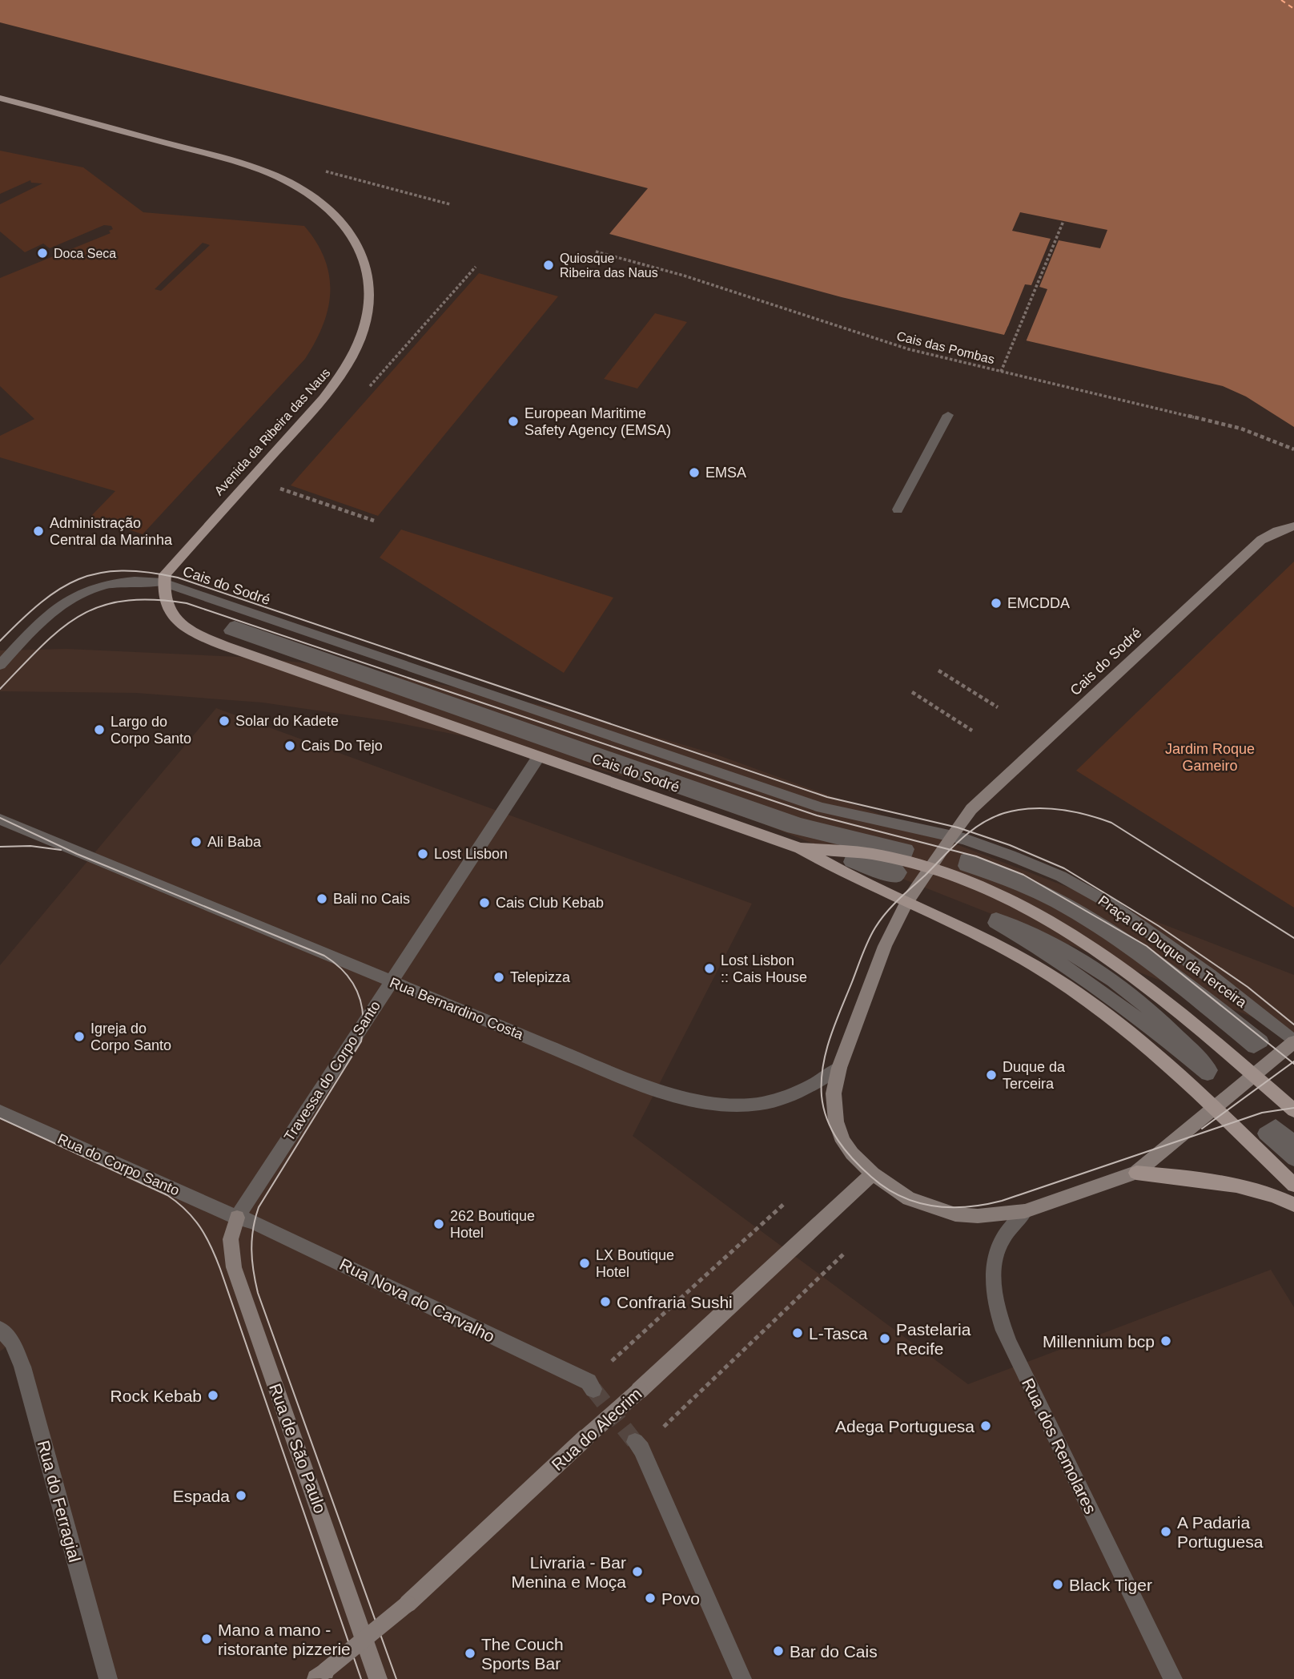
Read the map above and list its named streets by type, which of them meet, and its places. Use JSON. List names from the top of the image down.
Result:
{
  "streets": {
    "main road": [
      "Avenida da Ribeira das Naus",
      "Cais do Sodré",
      "Praça do Duque da Terceira",
      "Rua do Alecrim",
      "Rua de São Paulo"
    ],
    "street": [
      "Rua Bernardino Costa",
      "Travessa do Corpo Santo",
      "Rua do Corpo Santo",
      "Rua Nova do Carvalho",
      "Rua dos Remolares",
      "Rua do Ferragial"
    ],
    "path": ["Cais das Pombas"]
  },
  "crossings": [
    ["Avenida da Ribeira das Naus", "Cais do Sodré"],
    ["Cais do Sodré", "Praça do Duque da Terceira"],
    ["Cais do Sodré", "Travessa do Corpo Santo"],
    ["Praça do Duque da Terceira", "Rua Bernardino Costa"],
    ["Praça do Duque da Terceira", "Rua do Alecrim"],
    ["Praça do Duque da Terceira", "Rua dos Remolares"],
    ["Rua Bernardino Costa", "Travessa do Corpo Santo"],
    ["Travessa do Corpo Santo", "Rua do Corpo Santo"],
    ["Travessa do Corpo Santo", "Rua Nova do Carvalho"],
    ["Travessa do Corpo Santo", "Rua de São Paulo"],
    ["Rua do Corpo Santo", "Rua Nova do Carvalho"],
    ["Rua do Corpo Santo", "Rua de São Paulo"],
    ["Rua Nova do Carvalho", "Rua de São Paulo"]
  ],
  "parks": ["Jardim Roque Gameiro"],
  "places": [
    "Doca Seca",
    "Quiosque Ribeira das Naus",
    "European Maritime Safety Agency (EMSA)",
    "EMSA",
    "Administração Central da Marinha",
    "EMCDDA",
    "Solar do Kadete",
    "Largo do Corpo Santo",
    "Cais Do Tejo",
    "Ali Baba",
    "Lost Lisbon",
    "Bali no Cais",
    "Cais Club Kebab",
    "Lost Lisbon :: Cais House",
    "Telepizza",
    "Igreja do Corpo Santo",
    "Duque da Terceira",
    "262 Boutique Hotel",
    "LX Boutique Hotel",
    "Confraria Sushi",
    "L-Tasca",
    "Pastelaria Recife",
    "Millennium bcp",
    "Rock Kebab",
    "Adega Portuguesa",
    "Espada",
    "A Padaria Portuguesa",
    "Livraria - Bar Menina e Moça",
    "Black Tiger",
    "Povo",
    "Mano a mano - ristorante pizzerie",
    "Bar do Cais",
    "The Couch Sports Bar"
  ]
}
